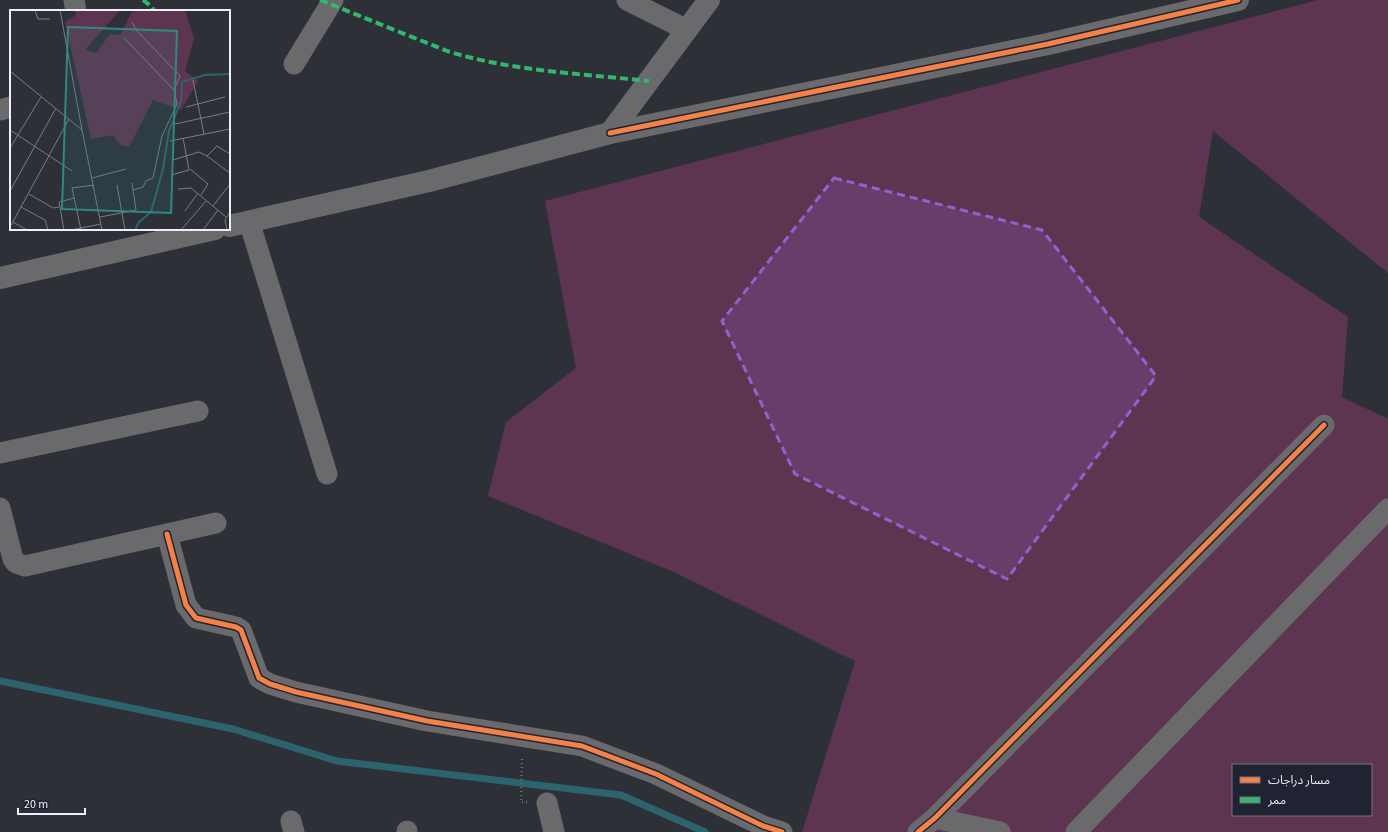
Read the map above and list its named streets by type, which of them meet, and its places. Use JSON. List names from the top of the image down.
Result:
{
  "legend": ["مسار دراجات", "ممر"],
  "scale_bar": "20 m"
}
